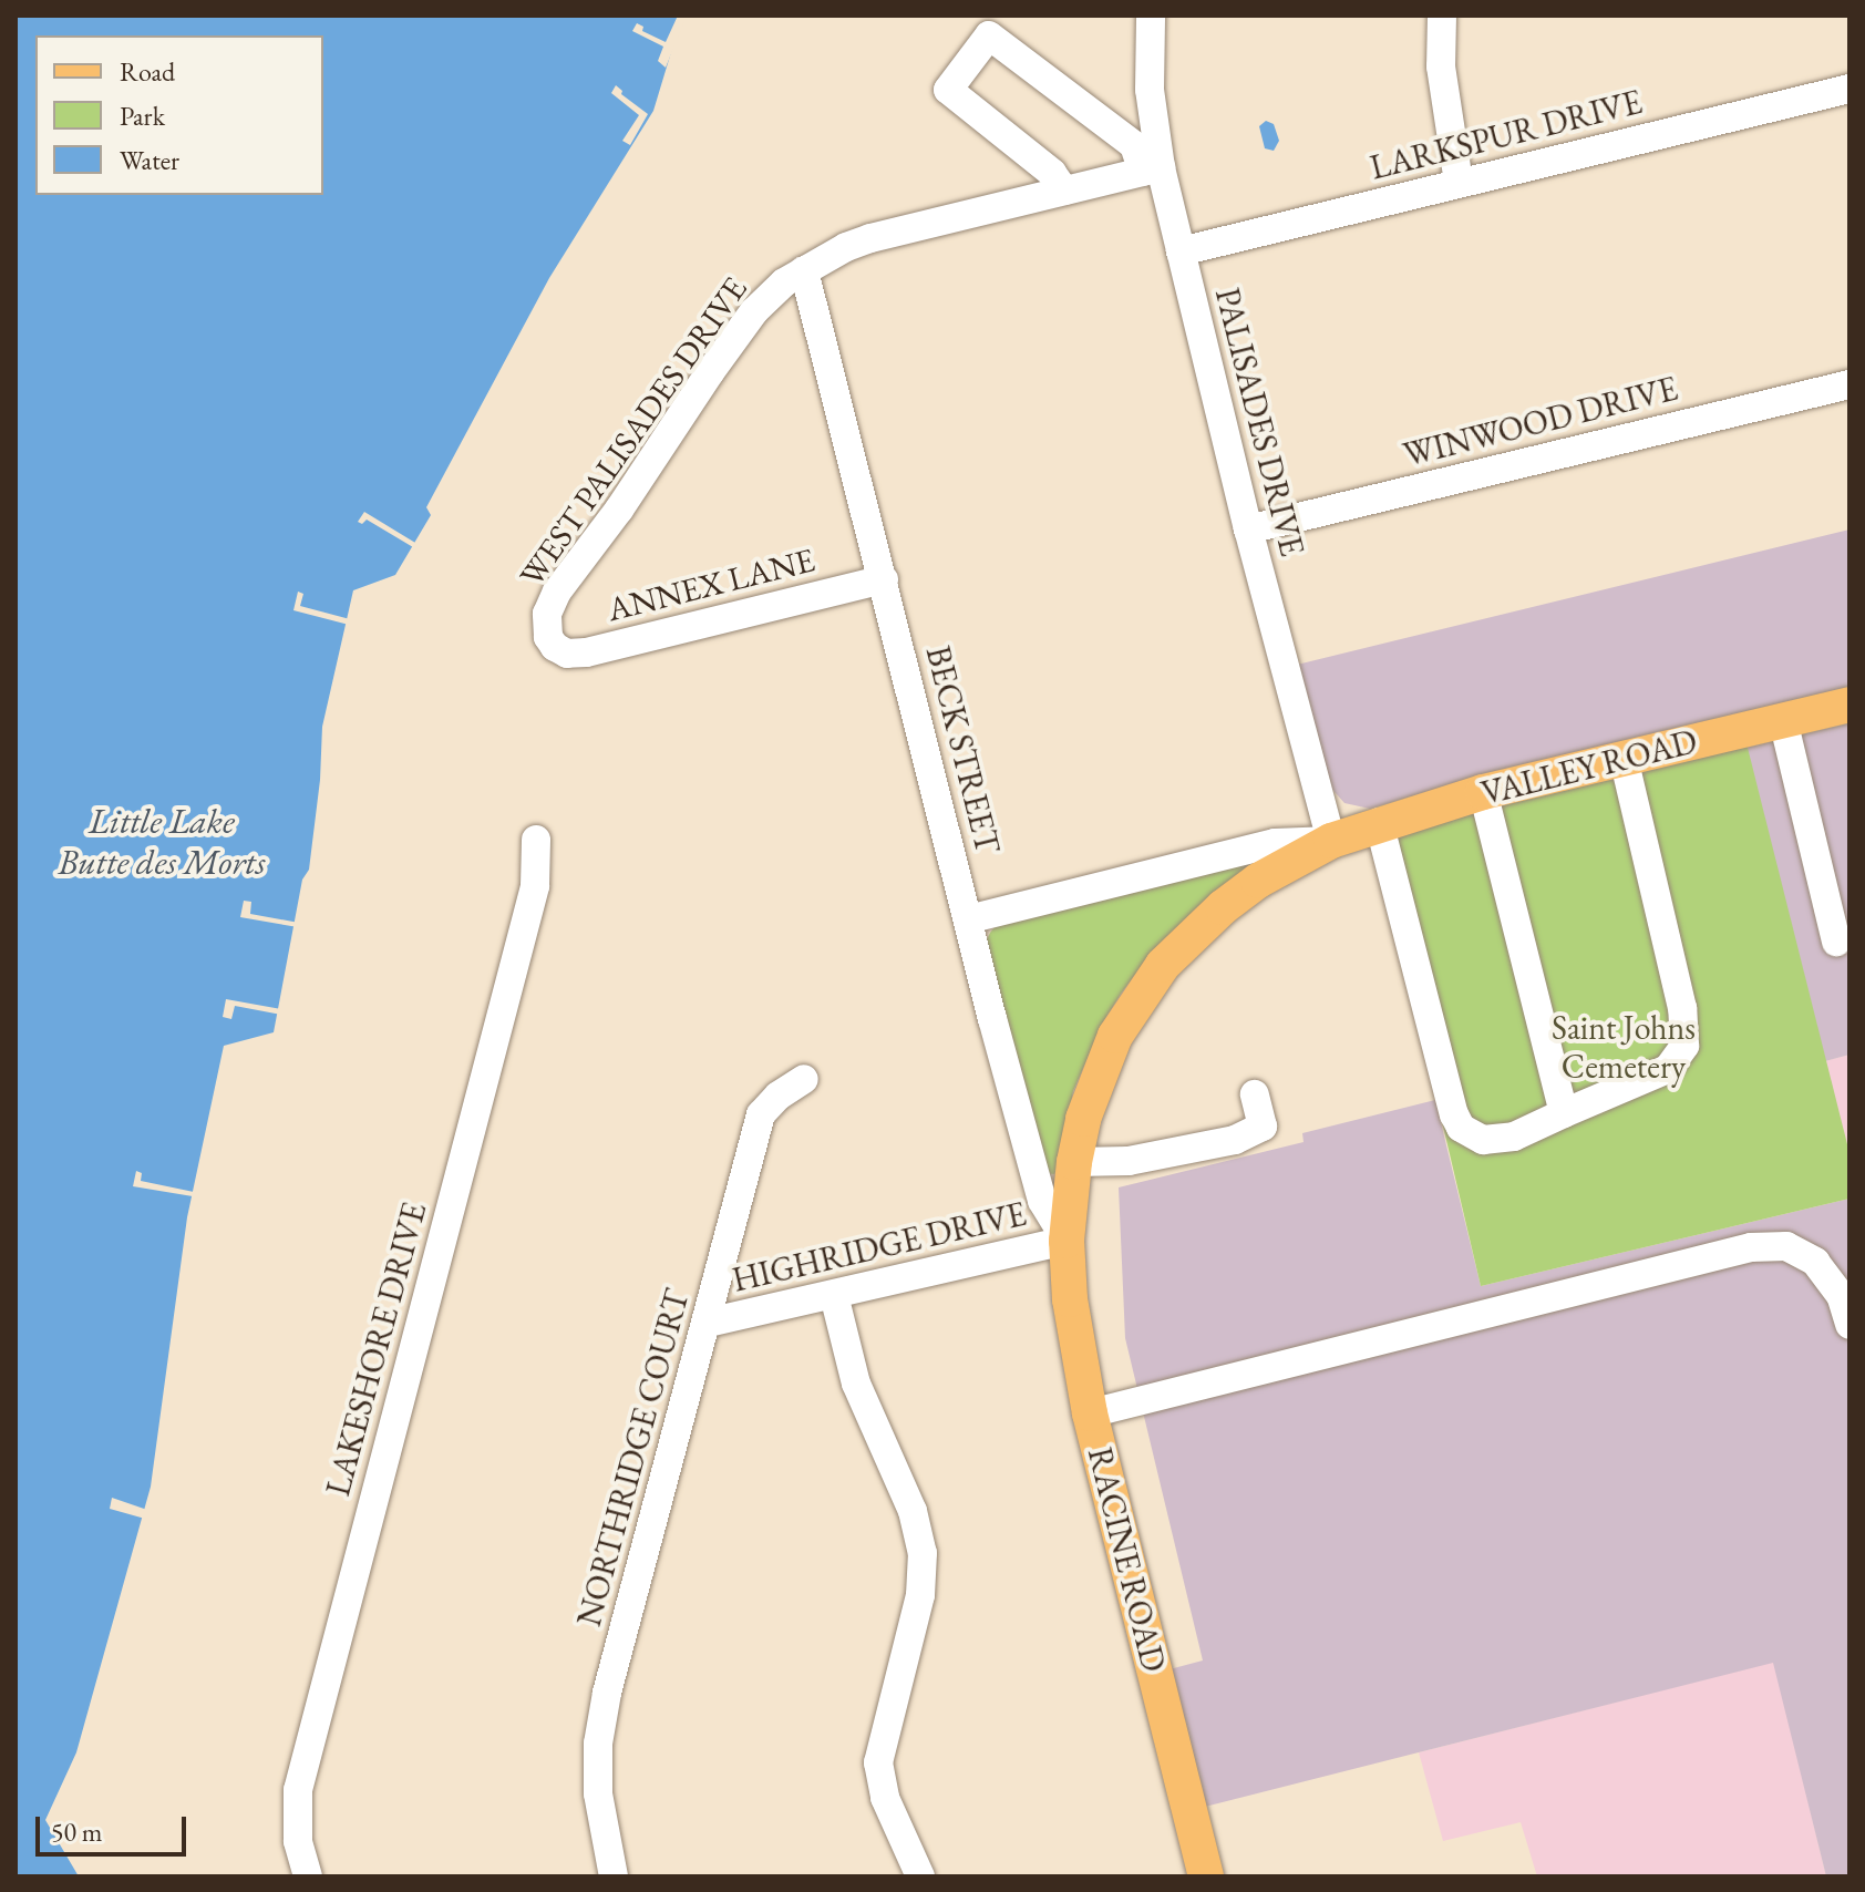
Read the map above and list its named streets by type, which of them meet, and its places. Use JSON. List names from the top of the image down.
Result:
{
  "streets": {
    "main road": ["VALLEY ROAD", "RACINE ROAD"],
    "street": [
      "LARKSPUR DRIVE",
      "PALISADES DRIVE",
      "WINWOOD DRIVE",
      "WEST PALISADES DRIVE",
      "ANNEX LANE",
      "BECK STREET",
      "HIGHRIDGE DRIVE",
      "LAKESHORE DRIVE",
      "NORTHRIDGE COURT"
    ]
  },
  "crossings": [
    ["LARKSPUR DRIVE", "PALISADES DRIVE"],
    ["PALISADES DRIVE", "WINWOOD DRIVE"],
    ["PALISADES DRIVE", "WEST PALISADES DRIVE"],
    ["PALISADES DRIVE", "VALLEY ROAD"],
    ["WEST PALISADES DRIVE", "ANNEX LANE"],
    ["WEST PALISADES DRIVE", "BECK STREET"],
    ["ANNEX LANE", "BECK STREET"],
    ["BECK STREET", "VALLEY ROAD"],
    ["BECK STREET", "HIGHRIDGE DRIVE"],
    ["BECK STREET", "RACINE ROAD"],
    ["VALLEY ROAD", "HIGHRIDGE DRIVE"],
    ["VALLEY ROAD", "RACINE ROAD"],
    ["HIGHRIDGE DRIVE", "NORTHRIDGE COURT"],
    ["HIGHRIDGE DRIVE", "RACINE ROAD"]
  ],
  "water": ["Little Lake Butte des Morts"],
  "parks": ["Saint Johns Cemetery"],
  "legend": ["Road", "Park", "Water"],
  "scale_bar": "50 m"
}
